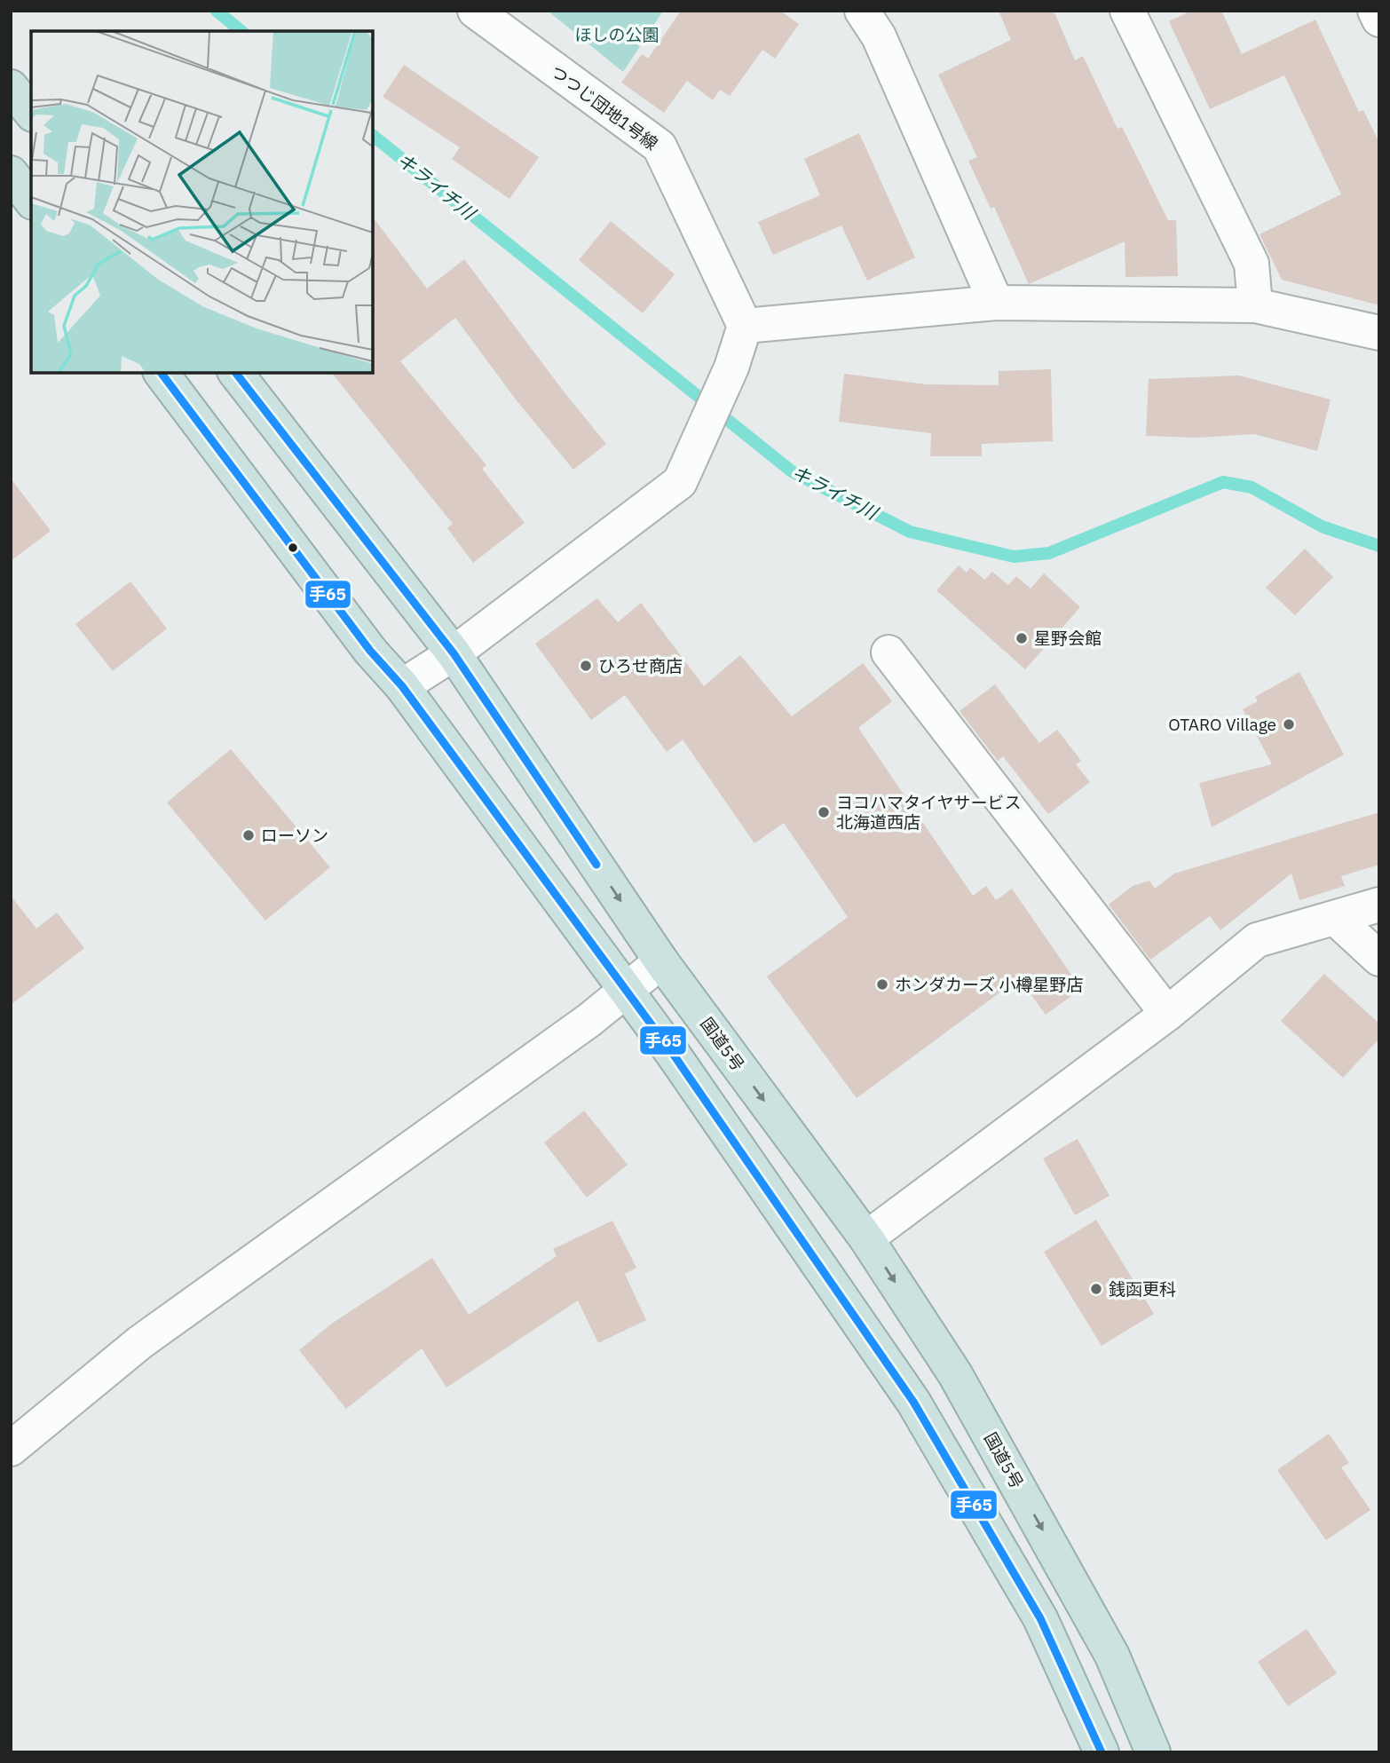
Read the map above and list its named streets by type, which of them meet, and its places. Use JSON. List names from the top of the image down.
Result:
{
  "streets": {
    "highway": ["国道5号"],
    "street": ["つつじ団地1号線"]
  },
  "water": ["キライチ川"],
  "parks": ["ほしの公園"],
  "places": [
    "星野会館",
    "ひろせ商店",
    "OTARO Village",
    "ヨコハマタイヤサービス 北海道西店",
    "ローソン",
    "ホンダカーズ 小樽星野店",
    "銭函更科"
  ],
  "lines": ["transit line 手65"]
}
